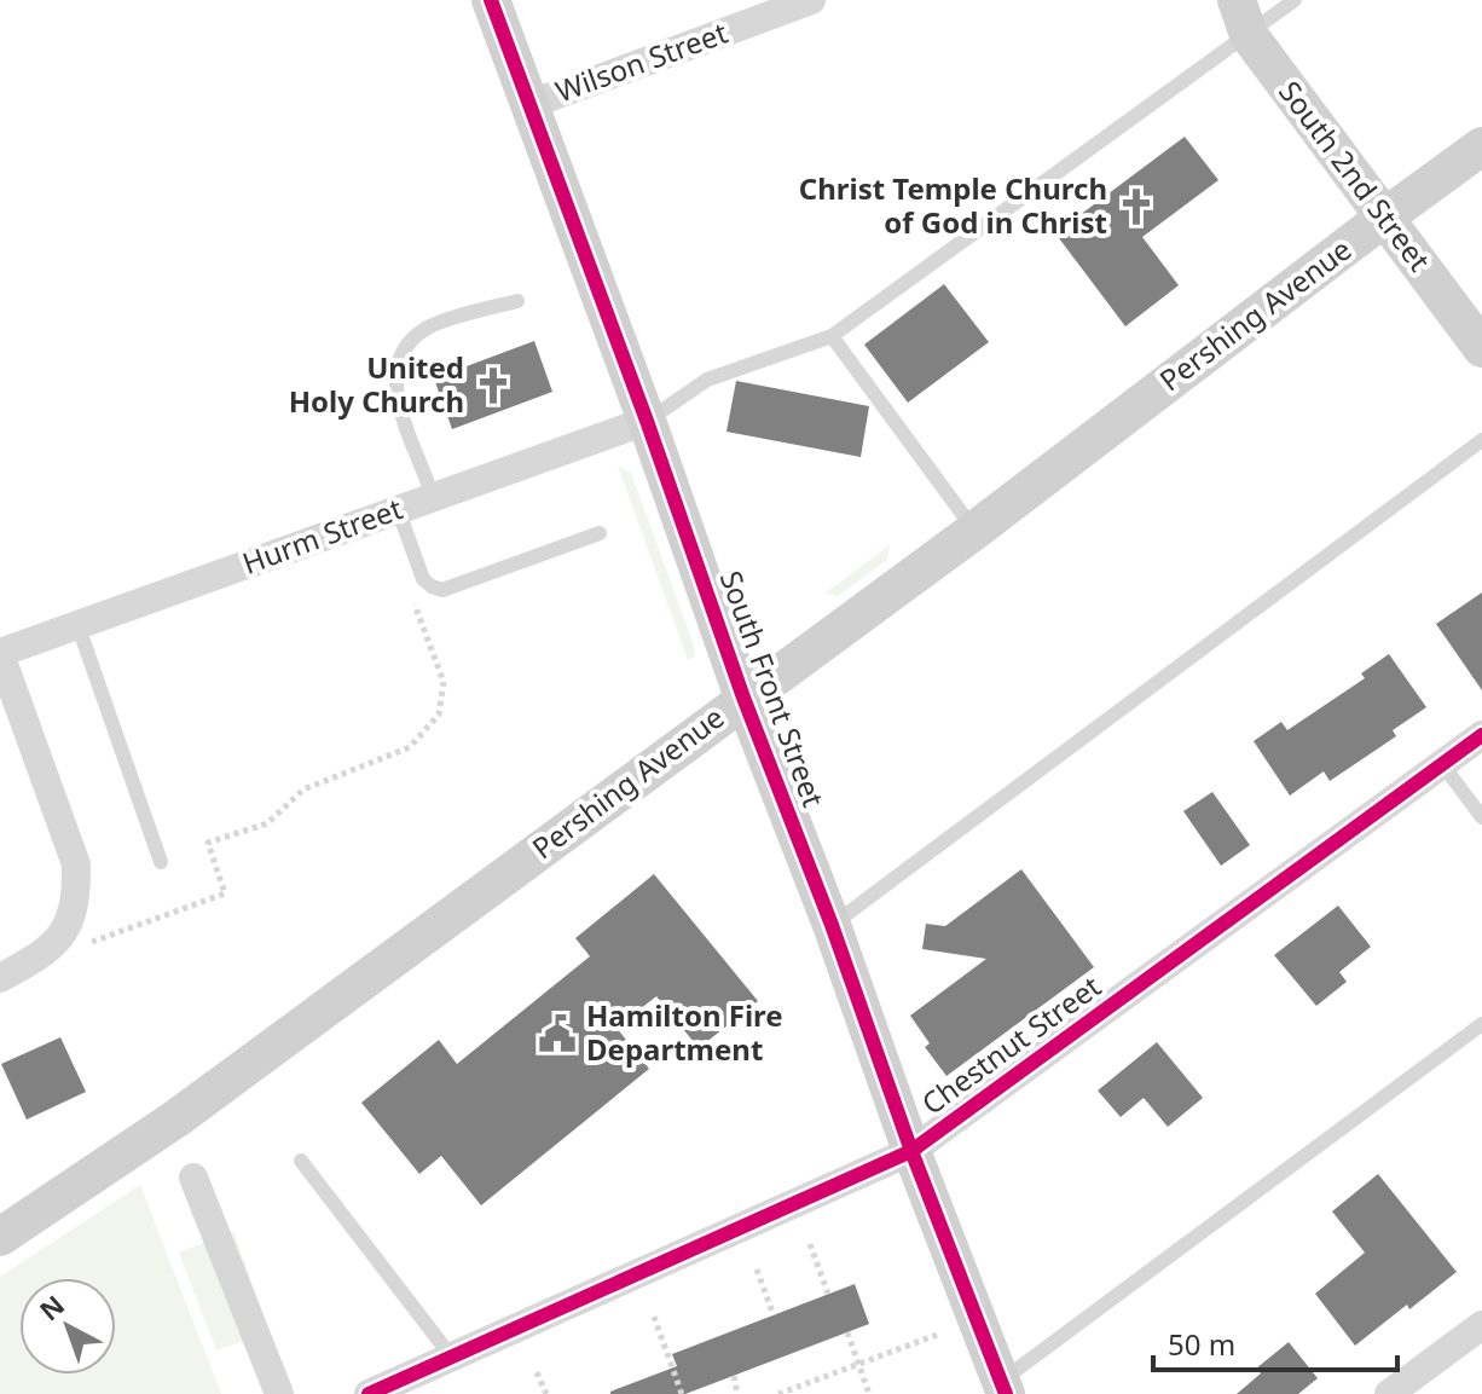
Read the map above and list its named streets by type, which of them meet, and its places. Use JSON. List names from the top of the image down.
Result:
{
  "streets": {
    "street": [
      "Wilson Street",
      "South 2nd Street",
      "Pershing Avenue",
      "Hurm Street",
      "South Front Street",
      "Chestnut Street"
    ]
  },
  "crossings": [
    ["Wilson Street", "South Front Street"],
    ["South 2nd Street", "Pershing Avenue"],
    ["Pershing Avenue", "South Front Street"],
    ["Hurm Street", "South Front Street"],
    ["South Front Street", "Chestnut Street"]
  ],
  "places": {
    "church": ["Christ Temple Church of God in Christ", "United Holy Church"],
    "public building": ["Hamilton Fire Department"]
  },
  "scale_bar": "50 m",
  "north": "top left"
}
